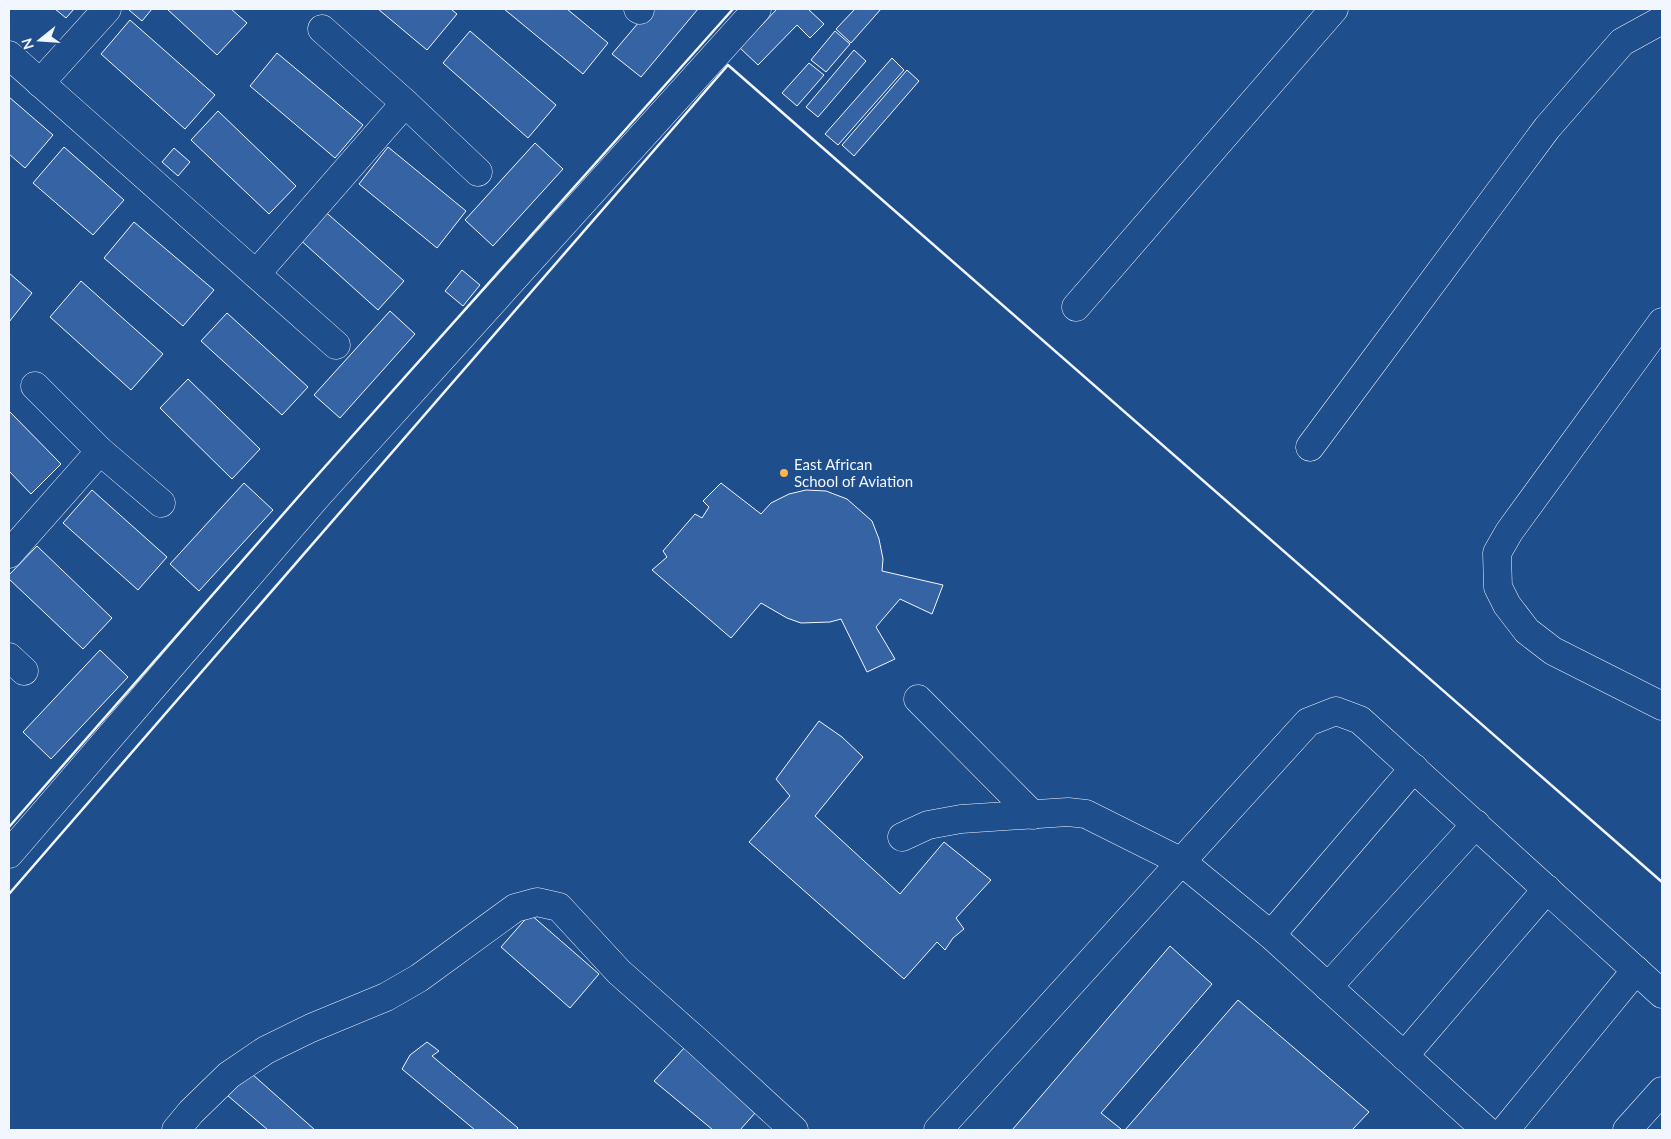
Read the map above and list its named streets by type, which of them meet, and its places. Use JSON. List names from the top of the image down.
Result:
{
  "places": ["East African School of Aviation"],
  "north": "left"
}
